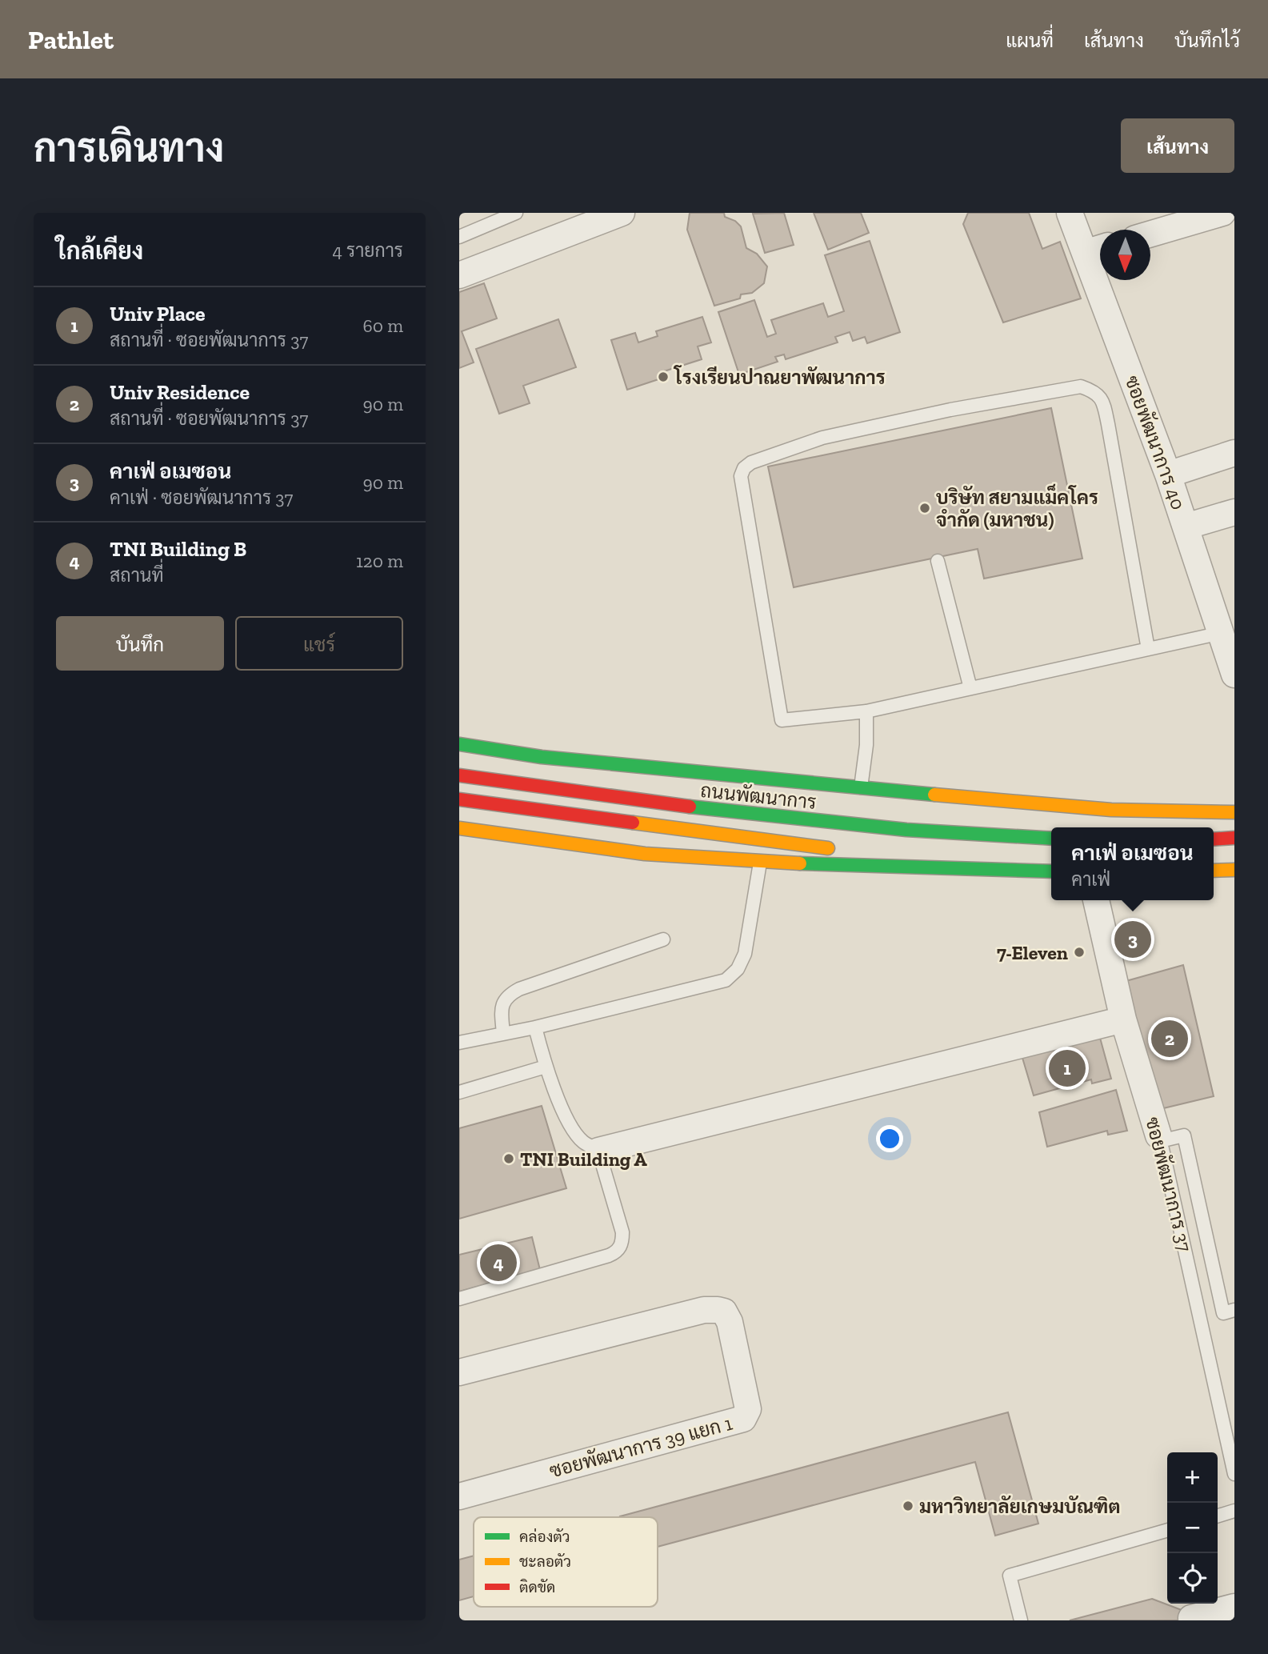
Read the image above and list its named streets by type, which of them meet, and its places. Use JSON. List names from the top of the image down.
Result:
{
  "streets": {
    "main road": ["ถนนพัฒนาการ"],
    "street": ["ซอยพัฒนาการ 40", "ซอยพัฒนาการ 37", "ซอยพัฒนาการ 39 แยก 1"]
  },
  "places": [
    "โรงเรียนปาณยาพัฒนาการ",
    "บริษัท สยามแม็คโคร จำกัด (มหาชน)",
    "7-Eleven",
    "TNI Building A",
    "มหาวิทยาลัยเกษมบัณฑิต"
  ],
  "legend": ["คล่องตัว", "ชะลอตัว", "ติดขัด"],
  "north": "bottom",
  "page": {
    "header": "Pathlet",
    "nav": ["แผนที่", "เส้นทาง", "บันทึกไว้"],
    "buttons": [
      "เส้นทาง",
      ["บันทึก", "แชร์"]
    ],
    "title": "การเดินทาง",
    "heading": ["ใกล้เคียง", "4 รายการ"],
    "list": [
      {
        "mark": "1",
        "name": "Univ Place",
        "note": "สถานที่ · ซอยพัฒนาการ 37",
        "value": "60 m"
      },
      {
        "mark": "2",
        "name": "Univ Residence",
        "note": "สถานที่ · ซอยพัฒนาการ 37",
        "value": "90 m"
      },
      {
        "mark": "3",
        "name": "คาเฟ่ อเมซอน",
        "note": "คาเฟ่ · ซอยพัฒนาการ 37",
        "value": "90 m"
      },
      {
        "mark": "4",
        "name": "TNI Building B",
        "note": "สถานที่",
        "value": "120 m"
      }
    ],
    "popup": ["คาเฟ่ อเมซอน", "คาเฟ่"],
    "pins": [
      "3",
      "2",
      "1",
      "4"
    ],
    "map_buttons": ["+", "−"]
  }
}
